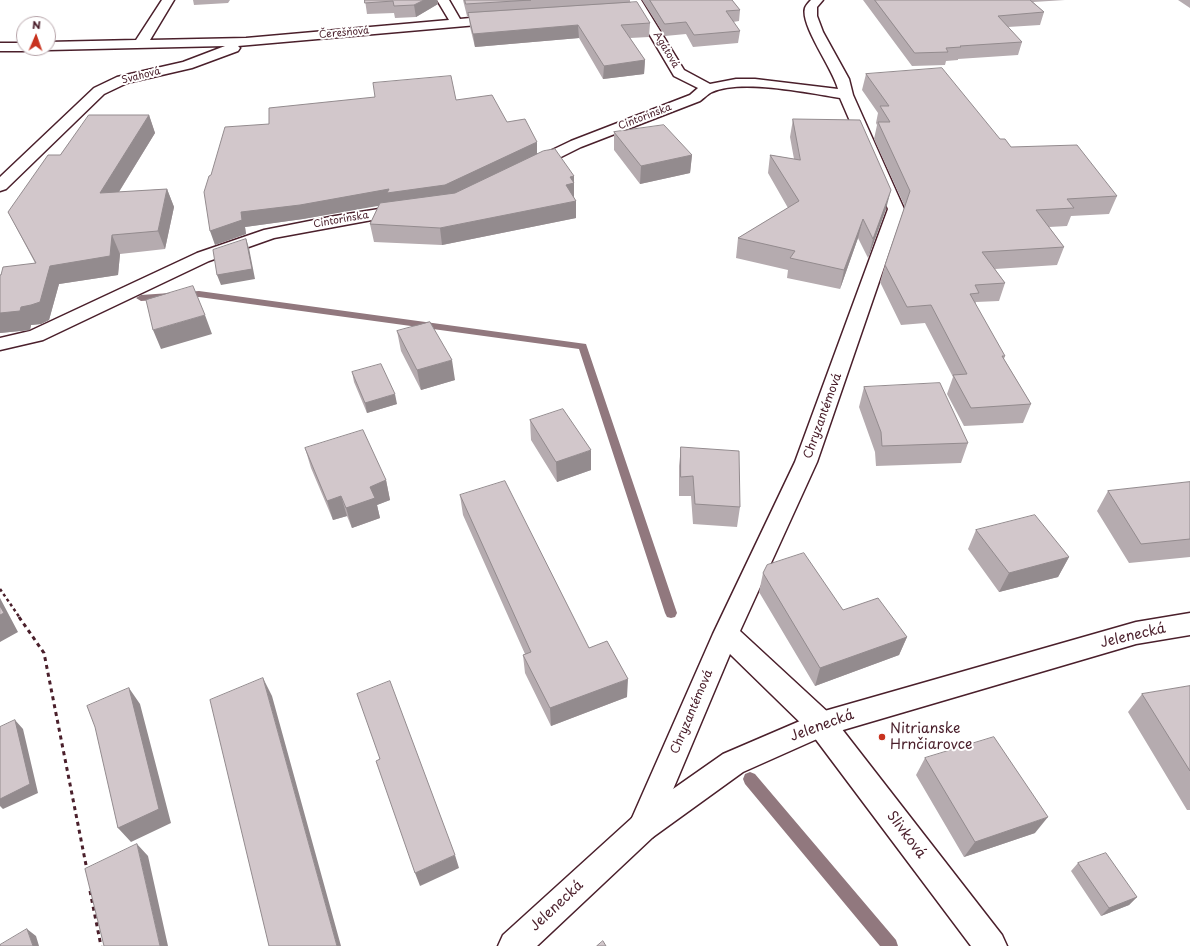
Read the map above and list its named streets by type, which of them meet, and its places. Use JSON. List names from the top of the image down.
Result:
{
  "streets": {
    "street": [
      "Čerešňová",
      "Agátová",
      "Svahová",
      "Cintorínska",
      "Chryzantémová",
      "Jelenecká",
      "Slivková"
    ]
  },
  "crossings": [
    ["Čerešňová", "Svahová"],
    ["Agátová", "Cintorínska"],
    ["Cintorínska", "Chryzantémová"],
    ["Chryzantémová", "Jelenecká"],
    ["Chryzantémová", "Slivková"],
    ["Jelenecká", "Slivková"]
  ],
  "places": ["Nitrianske Hrnčiarovce"],
  "north": "top"
}
